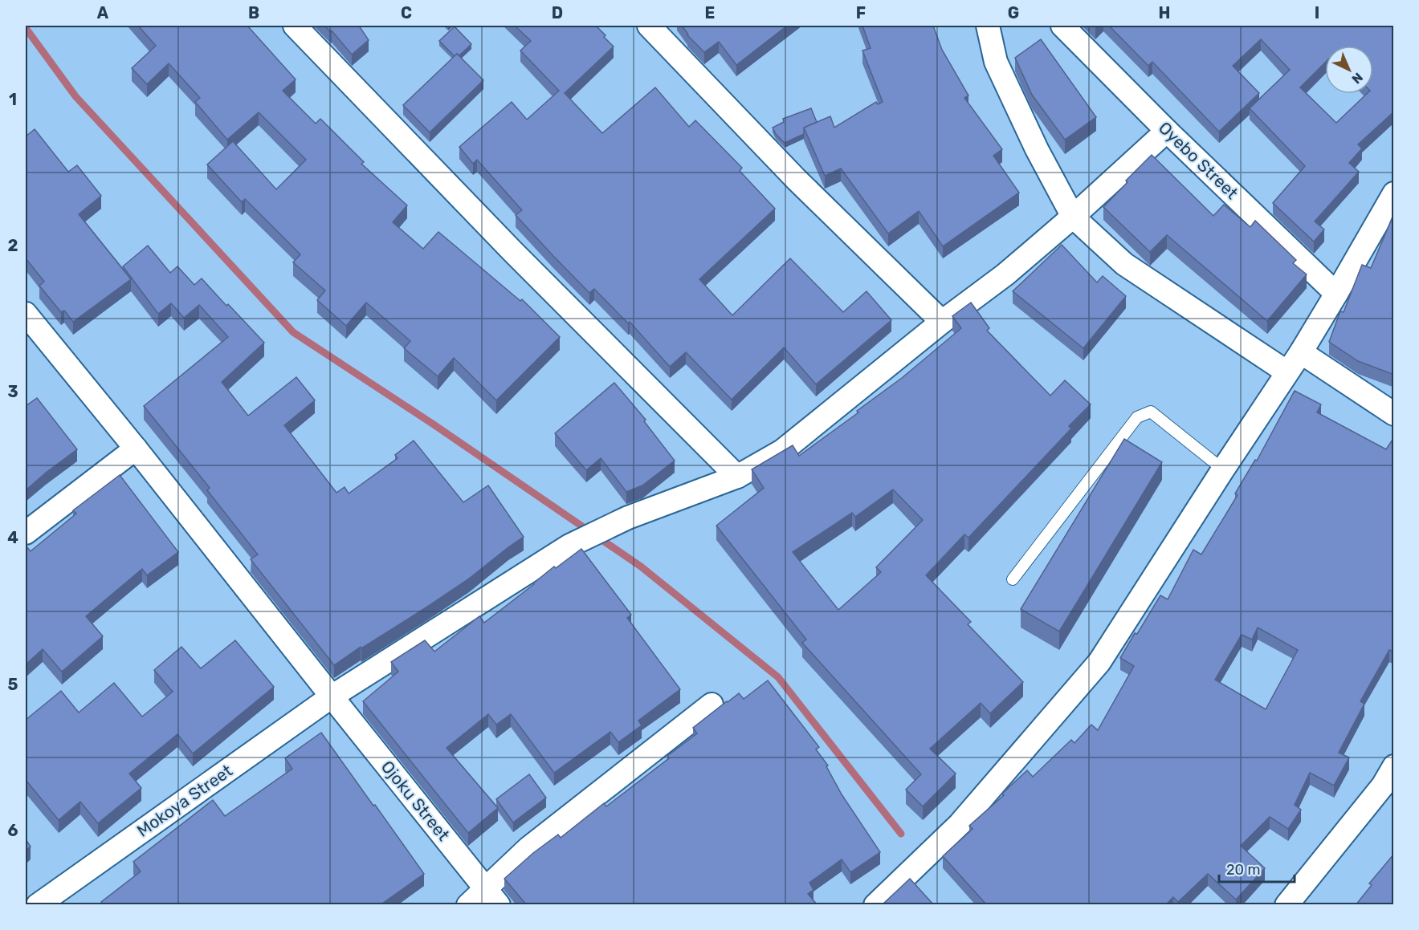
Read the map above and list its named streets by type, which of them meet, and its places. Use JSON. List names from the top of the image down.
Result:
{
  "streets": {
    "street": ["Oyebo Street", "Mokoya Street", "Ojoku Street"]
  },
  "crossings": [
    ["Oyebo Street", "Mokoya Street"],
    ["Mokoya Street", "Ojoku Street"]
  ],
  "scale_bar": "20 m",
  "north": "bottom right",
  "grid": {
    "columns": [
      "A",
      "B",
      "C",
      "D",
      "E",
      "F",
      "G",
      "H",
      "I"
    ],
    "rows": [
      "1",
      "2",
      "3",
      "4",
      "5",
      "6"
    ]
  }
}
